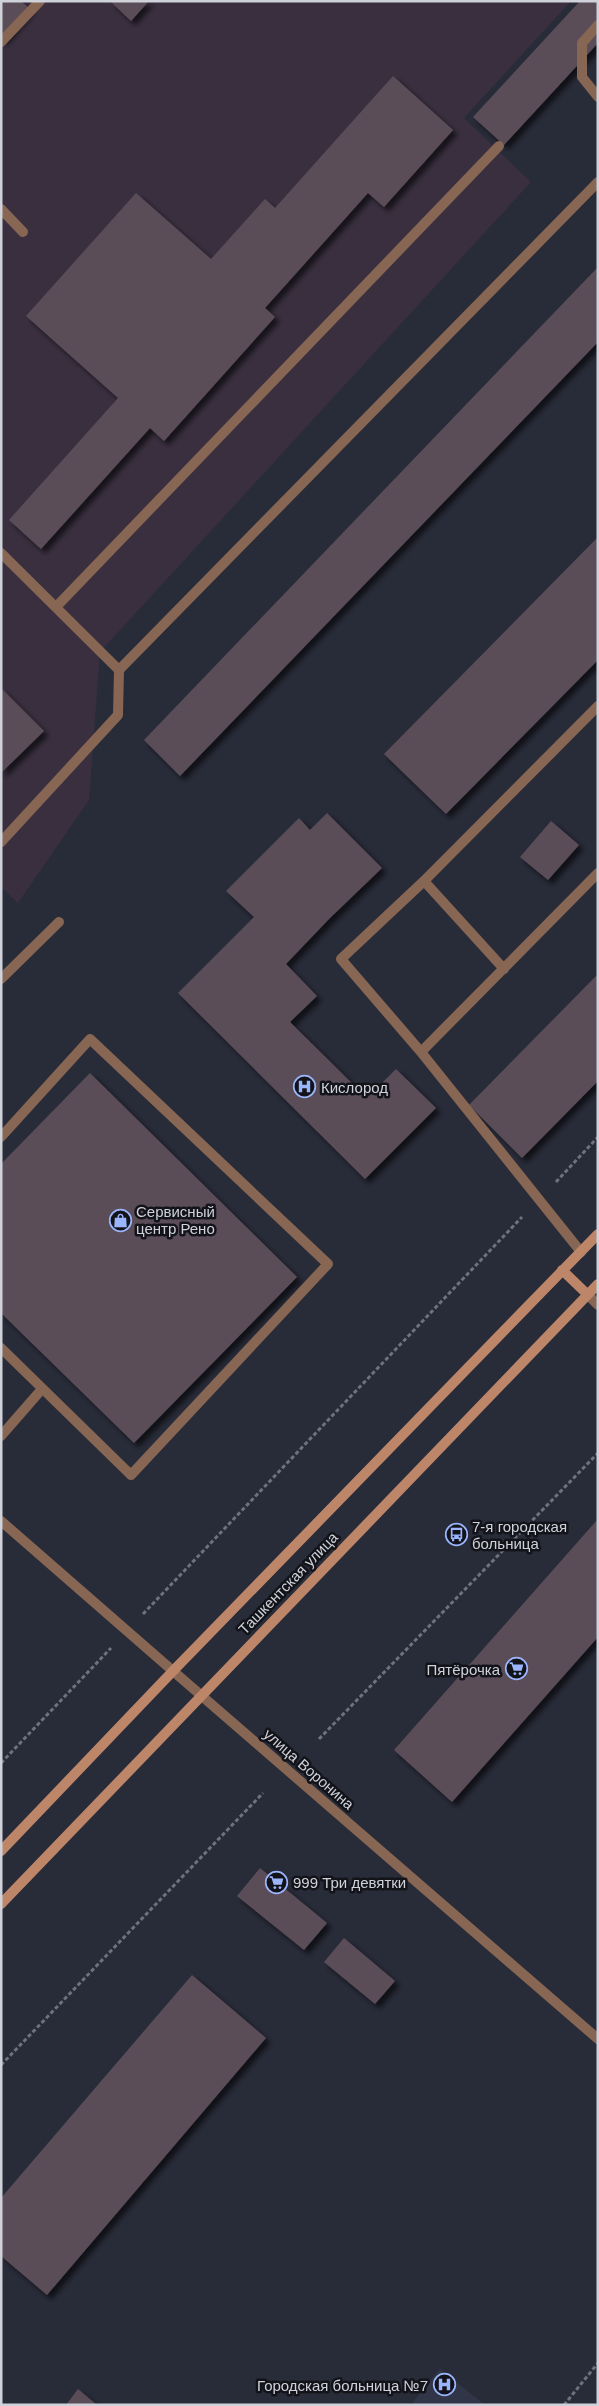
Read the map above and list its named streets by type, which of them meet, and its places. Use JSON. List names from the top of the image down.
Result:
{
  "streets": {
    "main road": ["Ташкентская улица"],
    "street": ["улица Воронина"]
  },
  "crossings": [
    ["Ташкентская улица", "улица Воронина"]
  ],
  "places": {
    "hospital": ["Кислород", "Городская больница №7"],
    "shop": ["Сервисный центр Рено"],
    "bus stop": ["7-я городская больница"],
    "supermarket": ["Пятёрочка", "999 Три девятки"]
  }
}
